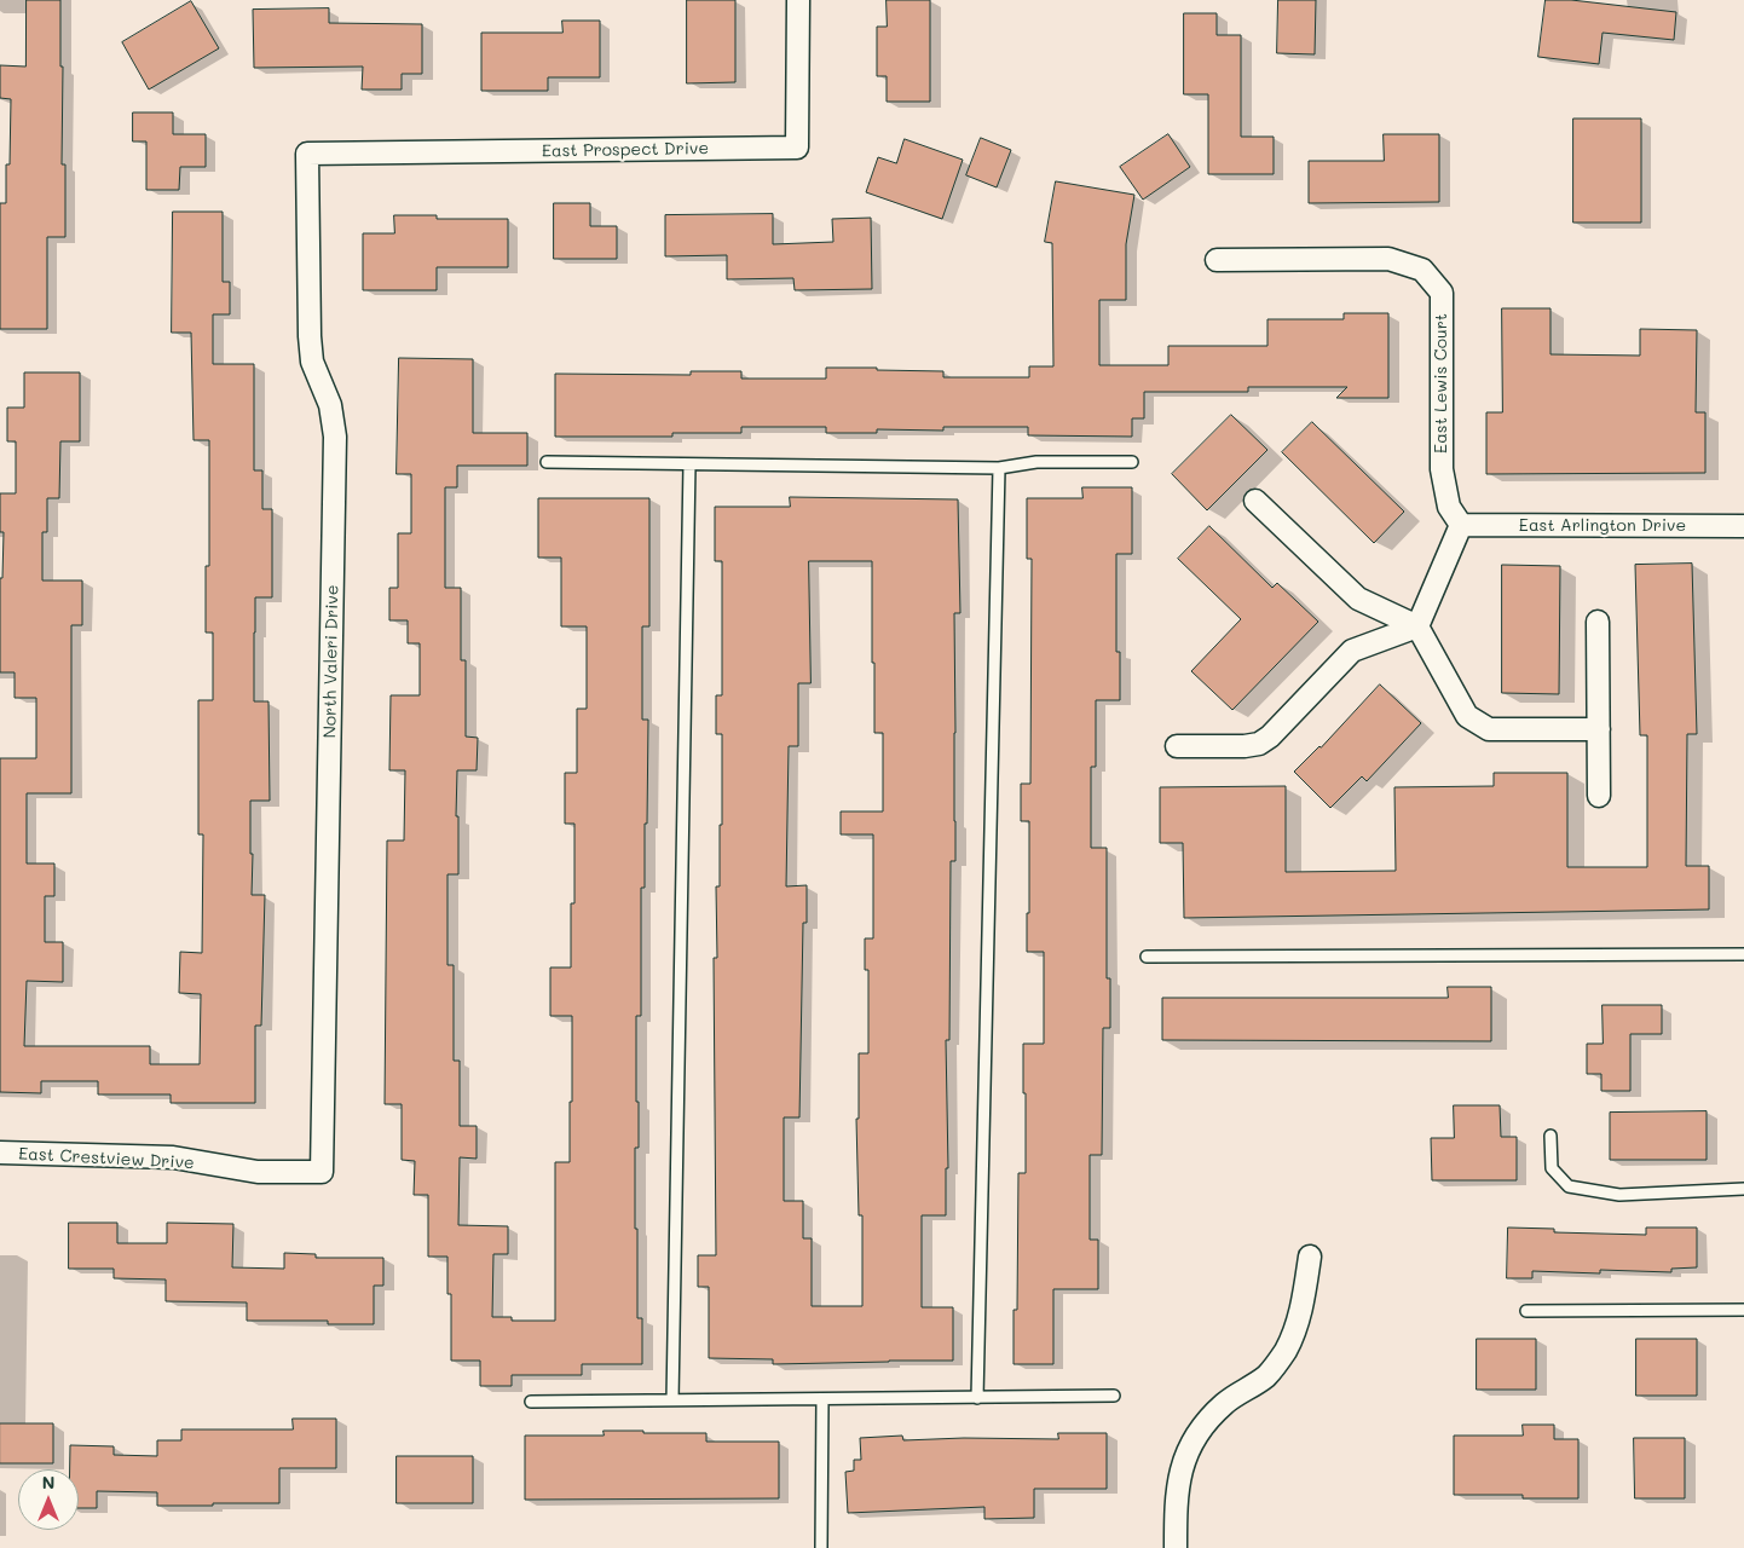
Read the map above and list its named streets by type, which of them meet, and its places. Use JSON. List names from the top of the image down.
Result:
{
  "streets": {
    "street": [
      "East Prospect Drive",
      "East Lewis Court",
      "East Arlington Drive",
      "North Valeri Drive",
      "East Crestview Drive"
    ]
  },
  "crossings": [
    ["East Prospect Drive", "North Valeri Drive"],
    ["East Lewis Court", "East Arlington Drive"],
    ["North Valeri Drive", "East Crestview Drive"]
  ],
  "north": "top"
}
